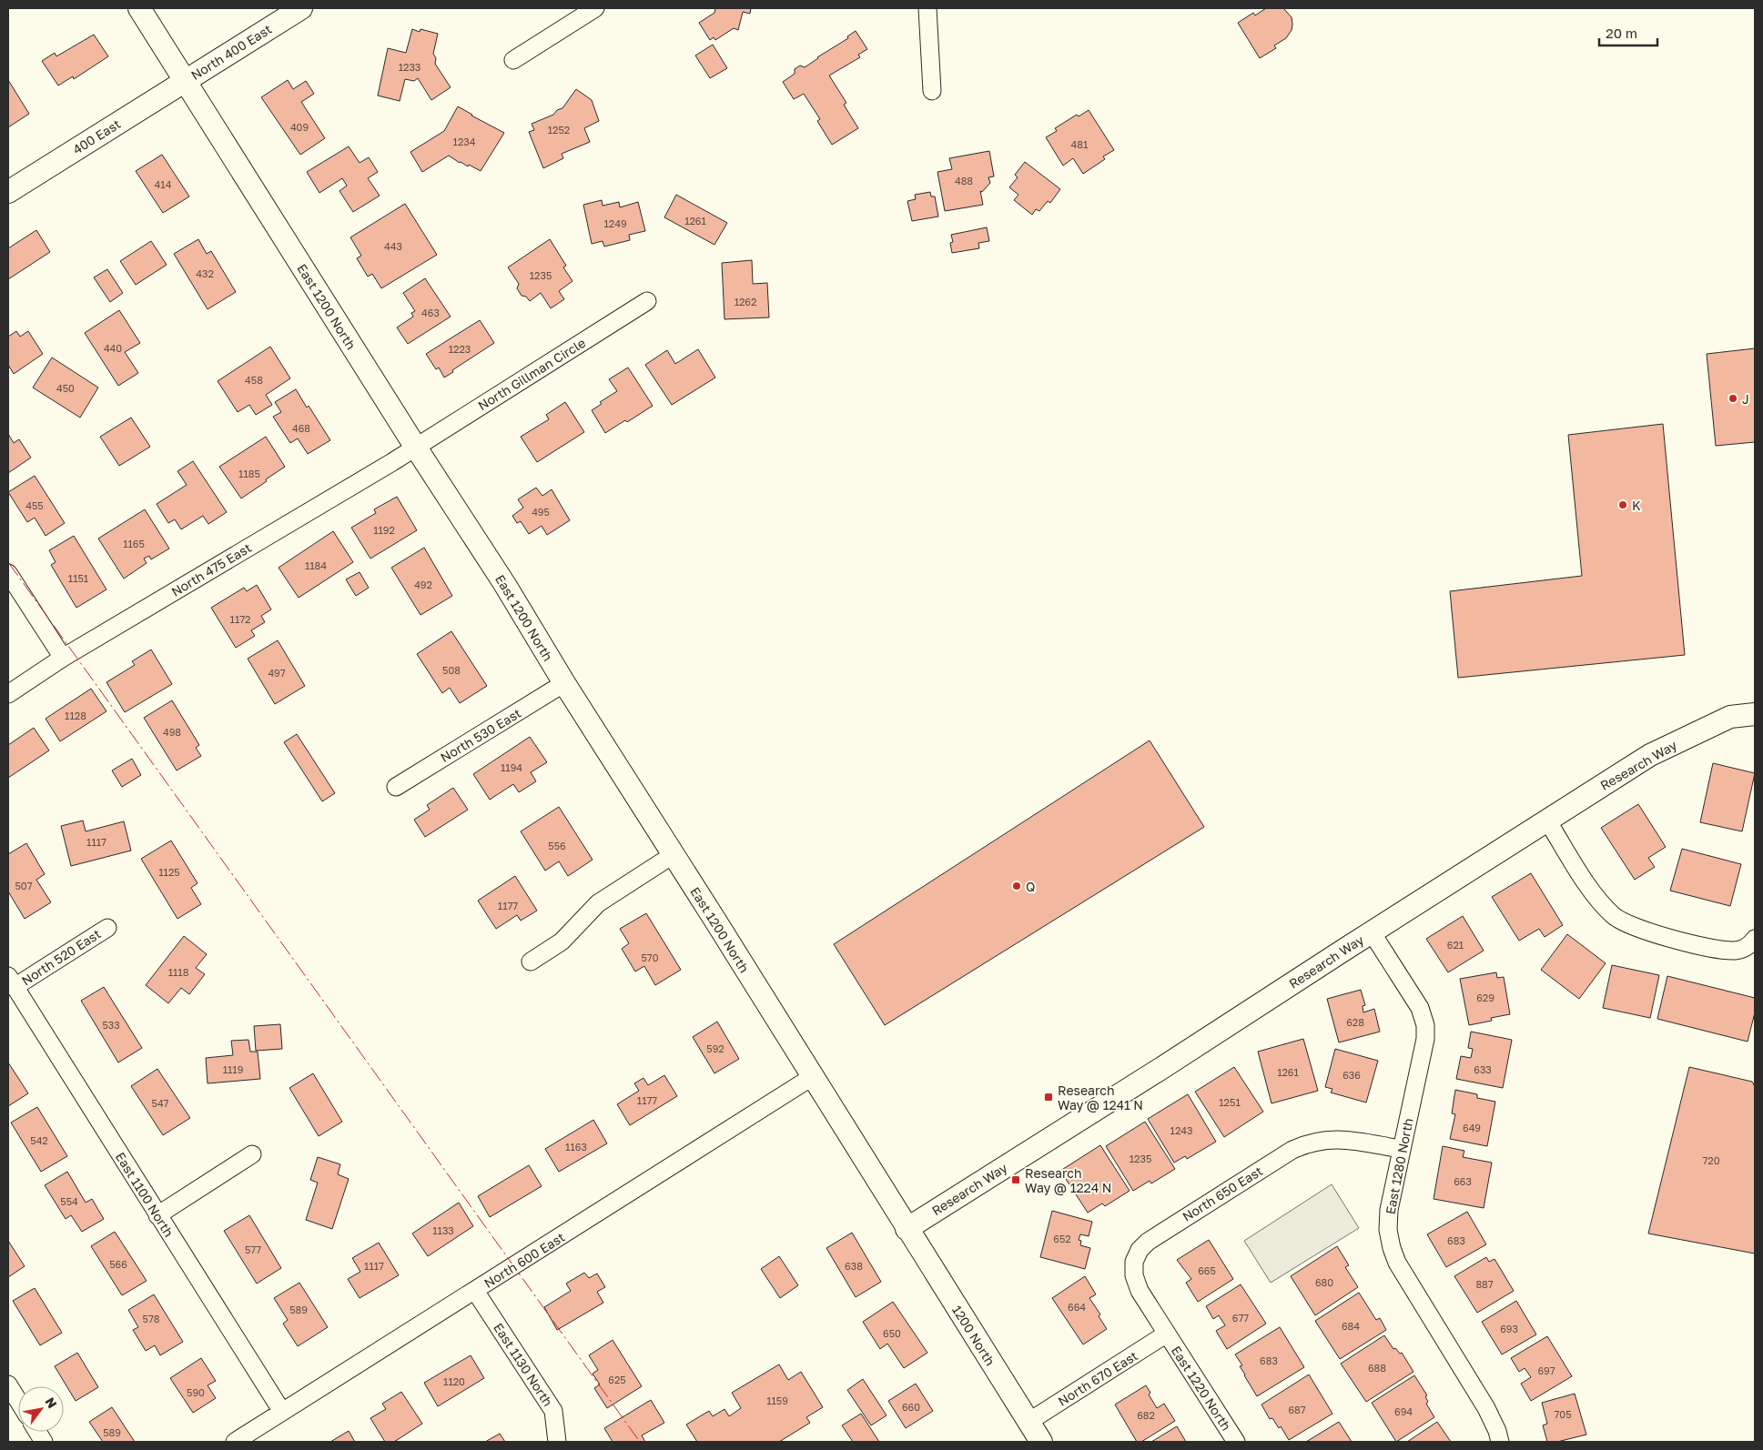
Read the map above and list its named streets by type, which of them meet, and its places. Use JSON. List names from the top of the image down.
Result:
{
  "streets": {
    "street": [
      "North 400 East",
      "400 East",
      "East 1200 North",
      "North Gillman Circle",
      "North 475 East",
      "North 530 East",
      "Research Way",
      "North 520 East",
      "East 1280 North",
      "North 650 East",
      "East 1100 North",
      "North 600 East",
      "1200 North",
      "East 1130 North",
      "North 670 East",
      "East 1220 North"
    ]
  },
  "crossings": [
    ["North 400 East", "400 East"],
    ["North 400 East", "East 1200 North"],
    ["400 East", "East 1200 North"],
    ["East 1200 North", "North Gillman Circle"],
    ["East 1200 North", "North 475 East"],
    ["East 1200 North", "North 530 East"],
    ["East 1200 North", "Research Way"],
    ["East 1200 North", "North 600 East"],
    ["East 1200 North", "1200 North"],
    ["North Gillman Circle", "North 475 East"],
    ["Research Way", "East 1280 North"],
    ["Research Way", "1200 North"],
    ["North 520 East", "East 1100 North"],
    ["East 1280 North", "North 650 East"],
    ["North 650 East", "North 670 East"],
    ["North 650 East", "East 1220 North"],
    ["East 1100 North", "North 600 East"],
    ["North 600 East", "East 1130 North"],
    ["1200 North", "North 670 East"],
    ["North 670 East", "East 1220 North"]
  ],
  "places": {
    "other": ["J", "K", "Q"],
    "transit": ["Research Way @ 1241 N", "Research Way @ 1224 N"]
  },
  "house_numbers": [
    "1233",
    "409",
    "1252",
    "1234",
    "481",
    "488",
    "414",
    "1261",
    "1249",
    "443",
    "432",
    "1235",
    "1262",
    "463",
    "440",
    "1223",
    "458",
    "450",
    "468",
    "1185",
    "455",
    "495",
    "1192",
    "1165",
    "1184",
    "1151",
    "492",
    "1172",
    "508",
    "497",
    "1128",
    "498",
    "1194",
    "1117",
    "556",
    "1125",
    "507",
    "1177",
    "621",
    "570",
    "1118",
    "629",
    "628",
    "533",
    "592",
    "1119",
    "633",
    "1261",
    "636",
    "1177",
    "1251",
    "547",
    "649",
    "1243",
    "542",
    "1163",
    "1235",
    "720",
    "663",
    "554",
    "1133",
    "652",
    "683",
    "577",
    "566",
    "1117",
    "638",
    "665",
    "680",
    "887",
    "664",
    "589",
    "677",
    "578",
    "684",
    "693",
    "650",
    "683",
    "688",
    "697",
    "625",
    "1120",
    "590",
    "1159",
    "660",
    "687",
    "694",
    "705",
    "682",
    "589"
  ],
  "scale_bar": "20 m",
  "north": "top right"
}
